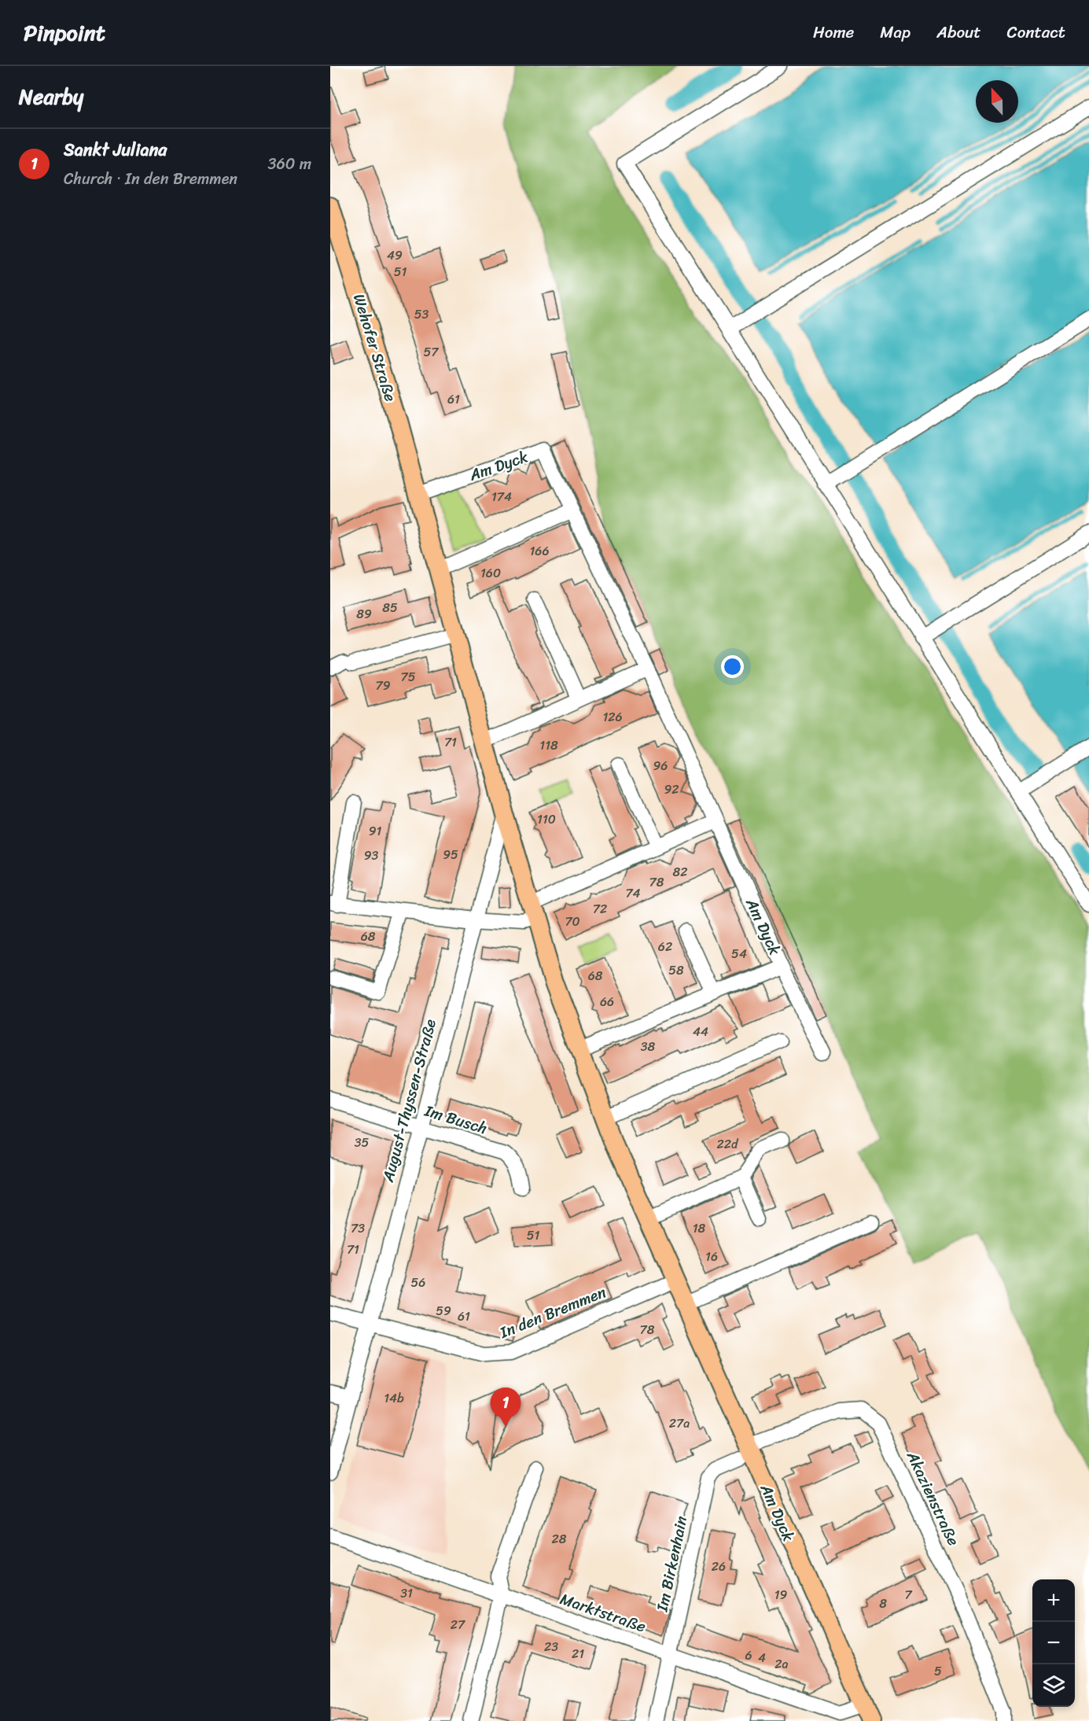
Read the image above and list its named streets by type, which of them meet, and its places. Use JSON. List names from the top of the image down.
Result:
{
  "streets": {
    "main road": ["Wehofer Straße", "Am Dyck"],
    "street": [
      "August-Thyssen-Straße",
      "Im Busch",
      "In den Bremmen",
      "Akazienstraße",
      "Im Birkenhain",
      "Marktstraße"
    ]
  },
  "crossings": [
    ["Wehofer Straße", "Am Dyck"],
    ["Am Dyck", "August-Thyssen-Straße"],
    ["Am Dyck", "In den Bremmen"],
    ["Am Dyck", "Akazienstraße"],
    ["Am Dyck", "Im Birkenhain"],
    ["Am Dyck", "Marktstraße"],
    ["August-Thyssen-Straße", "Im Busch"],
    ["August-Thyssen-Straße", "In den Bremmen"],
    ["Akazienstraße", "Im Birkenhain"],
    ["Im Birkenhain", "Marktstraße"]
  ],
  "house_numbers": [
    "49",
    "51",
    "53",
    "57",
    "61",
    "174",
    "166",
    "160",
    "85",
    "89",
    "75",
    "79",
    "126",
    "71",
    "118",
    "96",
    "92",
    "110",
    "91",
    "95",
    "93",
    "82",
    "78",
    "74",
    "72",
    "70",
    "68",
    "62",
    "54",
    "58",
    "68",
    "66",
    "44",
    "38",
    "35",
    "22d",
    "73",
    "18",
    "51",
    "71",
    "16",
    "56",
    "59",
    "61",
    "78",
    "14b",
    "27a",
    "28",
    "26",
    "31",
    "19",
    "7",
    "8",
    "27",
    "23",
    "21",
    "6",
    "4",
    "2a",
    "5"
  ],
  "north": "top",
  "page": {
    "header": "Pinpoint",
    "nav": [
      "Home",
      "Map",
      "About",
      "Contact"
    ],
    "heading": "Nearby",
    "list": [
      {
        "mark": "1",
        "name": "Sankt Juliana",
        "note": "Church · In den Bremmen",
        "value": "360 m"
      }
    ],
    "pins": "1",
    "map_buttons": ["+", "−"]
  }
}
